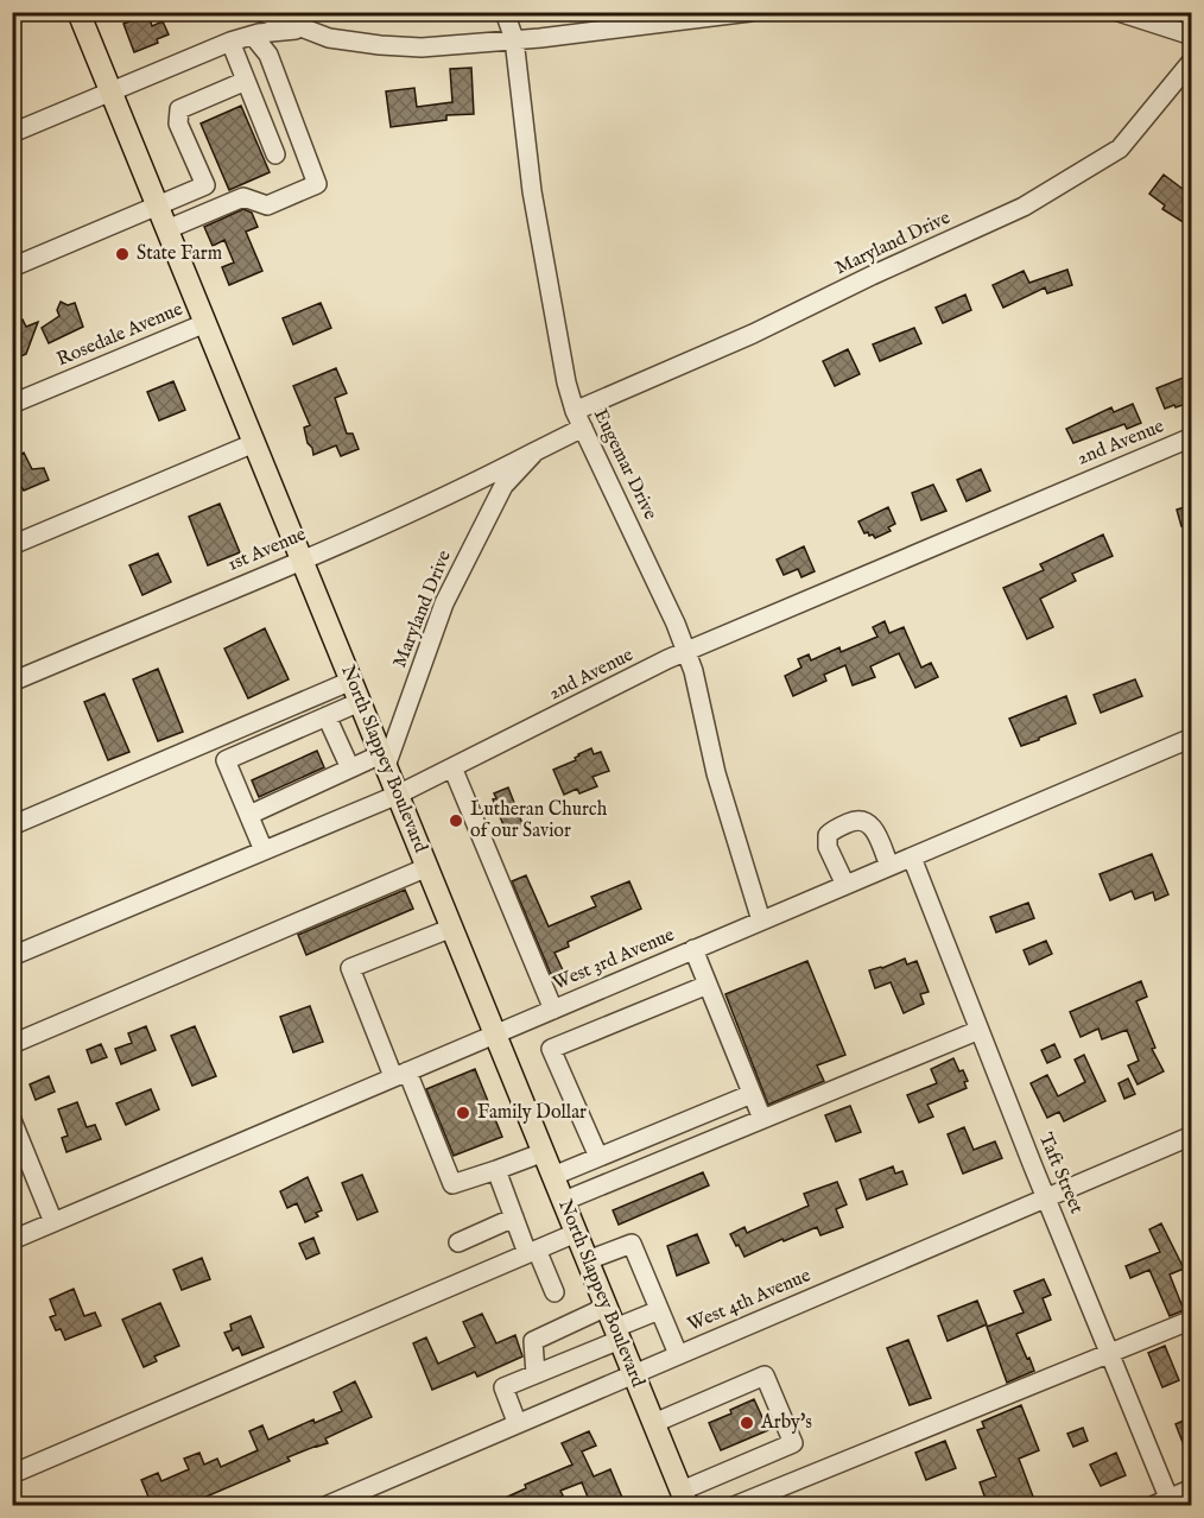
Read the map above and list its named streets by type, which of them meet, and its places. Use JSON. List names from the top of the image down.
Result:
{
  "streets": {
    "main road": ["North Slappey Boulevard"],
    "street": [
      "Maryland Drive",
      "Rosedale Avenue",
      "2nd Avenue",
      "Eugemar Drive",
      "1st Avenue",
      "West 3rd Avenue",
      "Taft Street",
      "West 4th Avenue"
    ]
  },
  "crossings": [
    ["Maryland Drive", "Eugemar Drive"],
    ["Maryland Drive", "1st Avenue"],
    ["Maryland Drive", "North Slappey Boulevard"],
    ["Rosedale Avenue", "North Slappey Boulevard"],
    ["2nd Avenue", "Eugemar Drive"],
    ["2nd Avenue", "North Slappey Boulevard"],
    ["Eugemar Drive", "West 3rd Avenue"],
    ["1st Avenue", "North Slappey Boulevard"],
    ["North Slappey Boulevard", "West 3rd Avenue"],
    ["North Slappey Boulevard", "West 4th Avenue"],
    ["West 3rd Avenue", "Taft Street"],
    ["Taft Street", "West 4th Avenue"]
  ],
  "places": [
    "State Farm",
    "Lutheran Church of our Savior",
    "Family Dollar",
    "Arby's"
  ]
}
